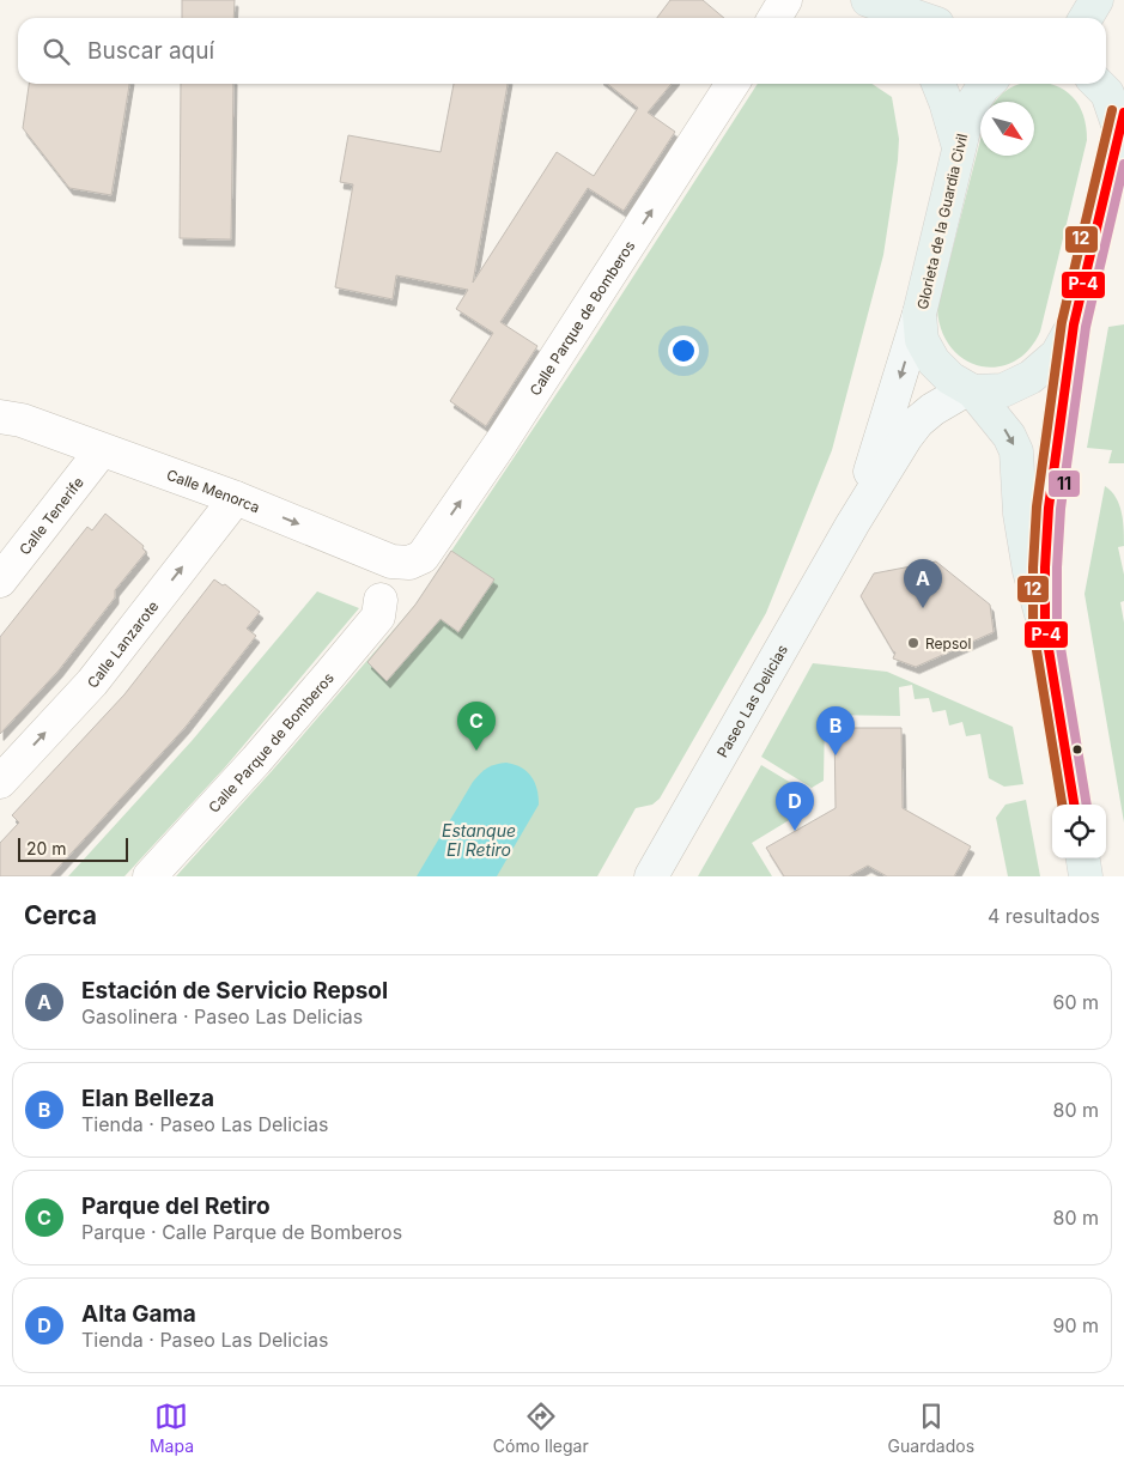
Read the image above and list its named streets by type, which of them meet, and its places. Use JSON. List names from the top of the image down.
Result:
{
  "streets": {
    "main road": ["Glorieta de la Guardia Civil"],
    "street": [
      "Calle Parque de Bomberos",
      "Calle Menorca",
      "Calle Tenerife",
      "Calle Lanzarote",
      "Paseo Las Delicias"
    ]
  },
  "crossings": [
    ["Glorieta de la Guardia Civil", "Paseo Las Delicias"],
    ["Calle Parque de Bomberos", "Calle Menorca"],
    ["Calle Menorca", "Calle Tenerife"],
    ["Calle Menorca", "Calle Lanzarote"]
  ],
  "one_way": ["Calle Parque de Bomberos", "Calle Menorca", "Calle Lanzarote"],
  "water": ["Estanque El Retiro"],
  "places": ["Repsol"],
  "lines": ["transit line 12", "transit line P-4", "transit line 11"],
  "scale_bar": "20 m",
  "north": "bottom right",
  "page": {
    "search": "Buscar aquí",
    "pins": [
      "A",
      "C",
      "B",
      "D"
    ],
    "scale": "20 m",
    "heading": ["Cerca", "4 resultados"],
    "list": [
      {
        "mark": "A",
        "name": "Estación de Servicio Repsol",
        "note": "Gasolinera · Paseo Las Delicias",
        "value": "60 m"
      },
      {
        "mark": "B",
        "name": "Elan Belleza",
        "note": "Tienda · Paseo Las Delicias",
        "value": "80 m"
      },
      {
        "mark": "C",
        "name": "Parque del Retiro",
        "note": "Parque · Calle Parque de Bomberos",
        "value": "80 m"
      },
      {
        "mark": "D",
        "name": "Alta Gama",
        "note": "Tienda · Paseo Las Delicias",
        "value": "90 m"
      }
    ],
    "nav": ["Mapa", "Cómo llegar", "Guardados"]
  }
}
